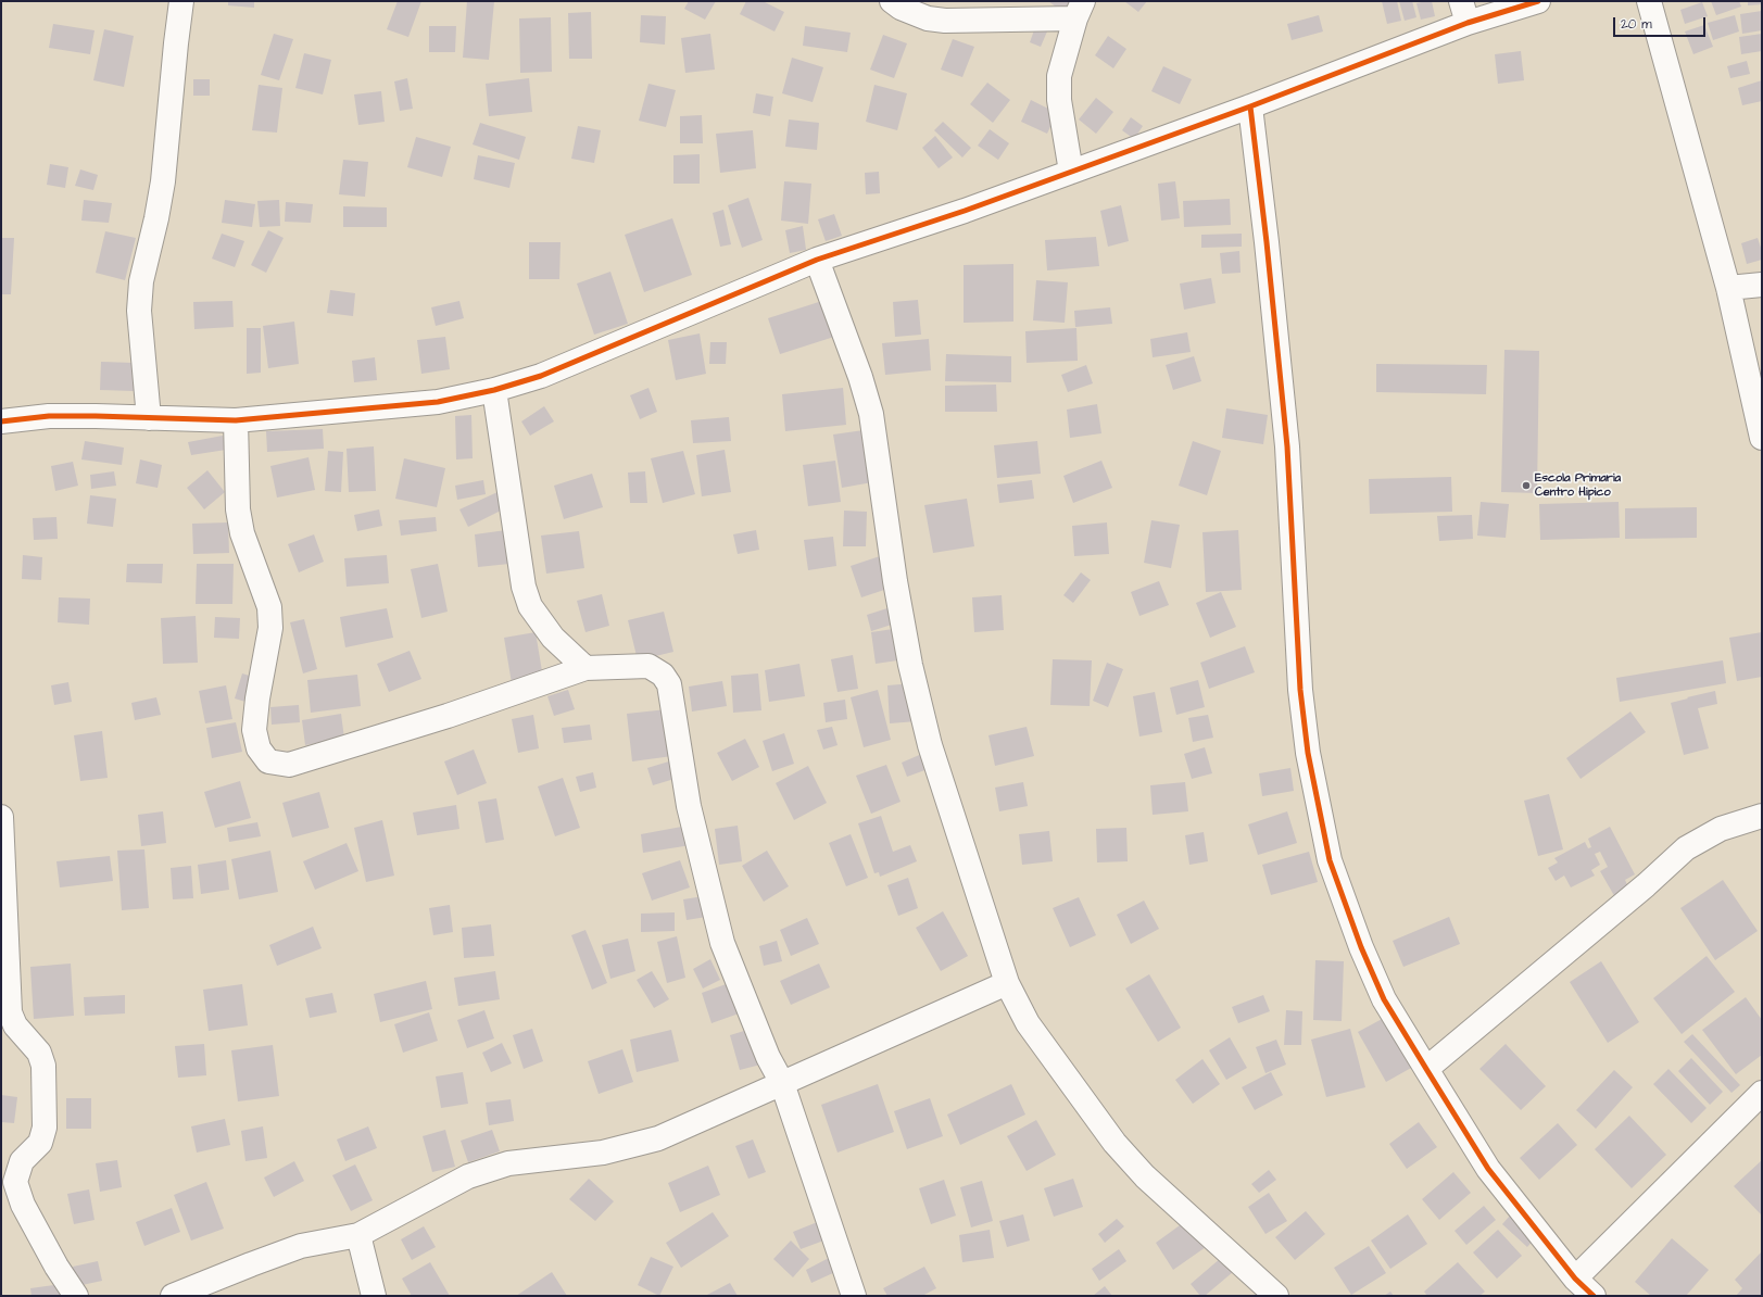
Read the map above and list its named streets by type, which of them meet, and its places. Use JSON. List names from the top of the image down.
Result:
{
  "places": ["Escola Primaria Centro Hipico"],
  "scale_bar": "20 m"
}
